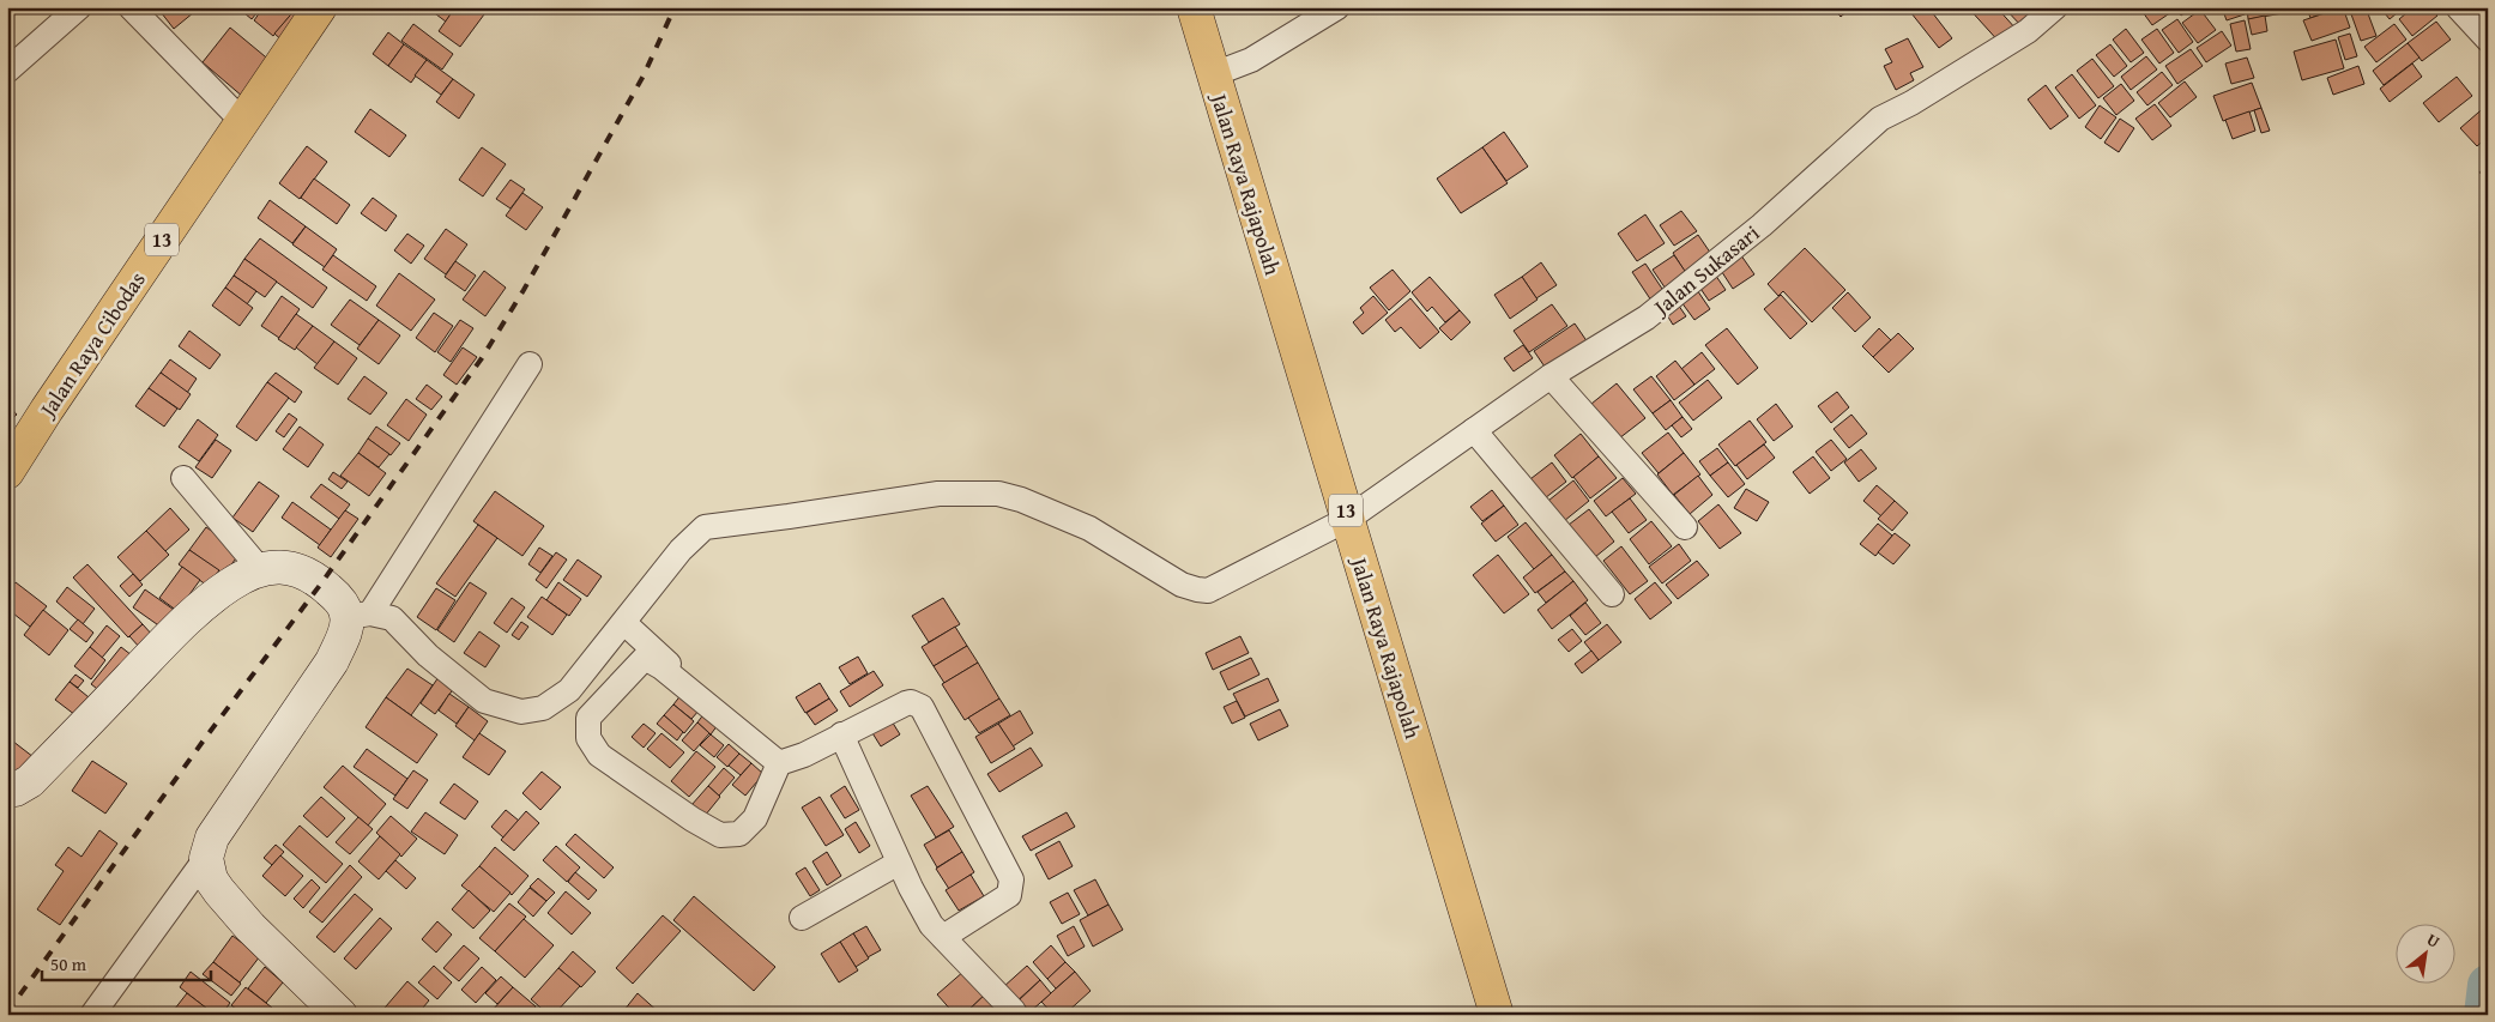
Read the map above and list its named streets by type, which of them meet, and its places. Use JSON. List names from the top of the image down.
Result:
{
  "streets": {
    "highway": ["Jalan Raya Rajapolah", "13", "Jalan Raya Cibodas"],
    "street": ["Jalan Sukasari"]
  },
  "crossings": [
    ["Jalan Raya Rajapolah", "Jalan Sukasari"]
  ],
  "scale_bar": "50 m",
  "north": "top right"
}
